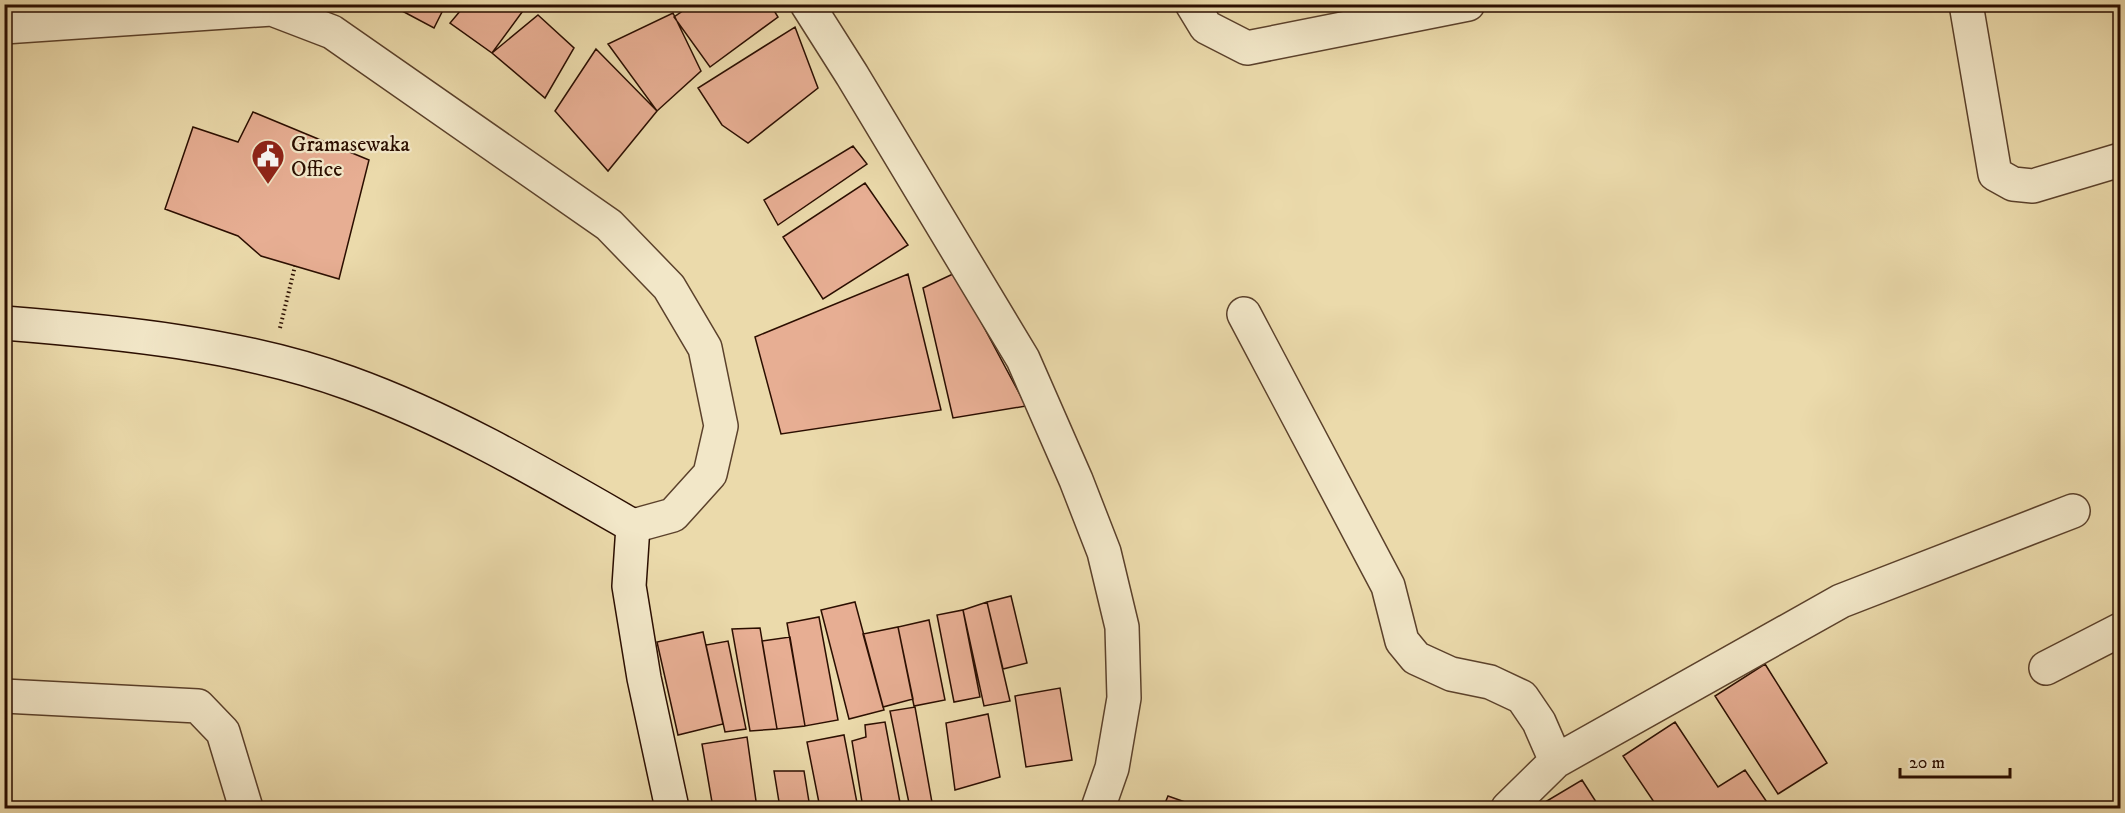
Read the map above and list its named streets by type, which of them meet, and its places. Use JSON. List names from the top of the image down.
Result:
{
  "places": {
    "public building": ["Gramasewaka Office"]
  },
  "scale_bar": "20 m"
}
